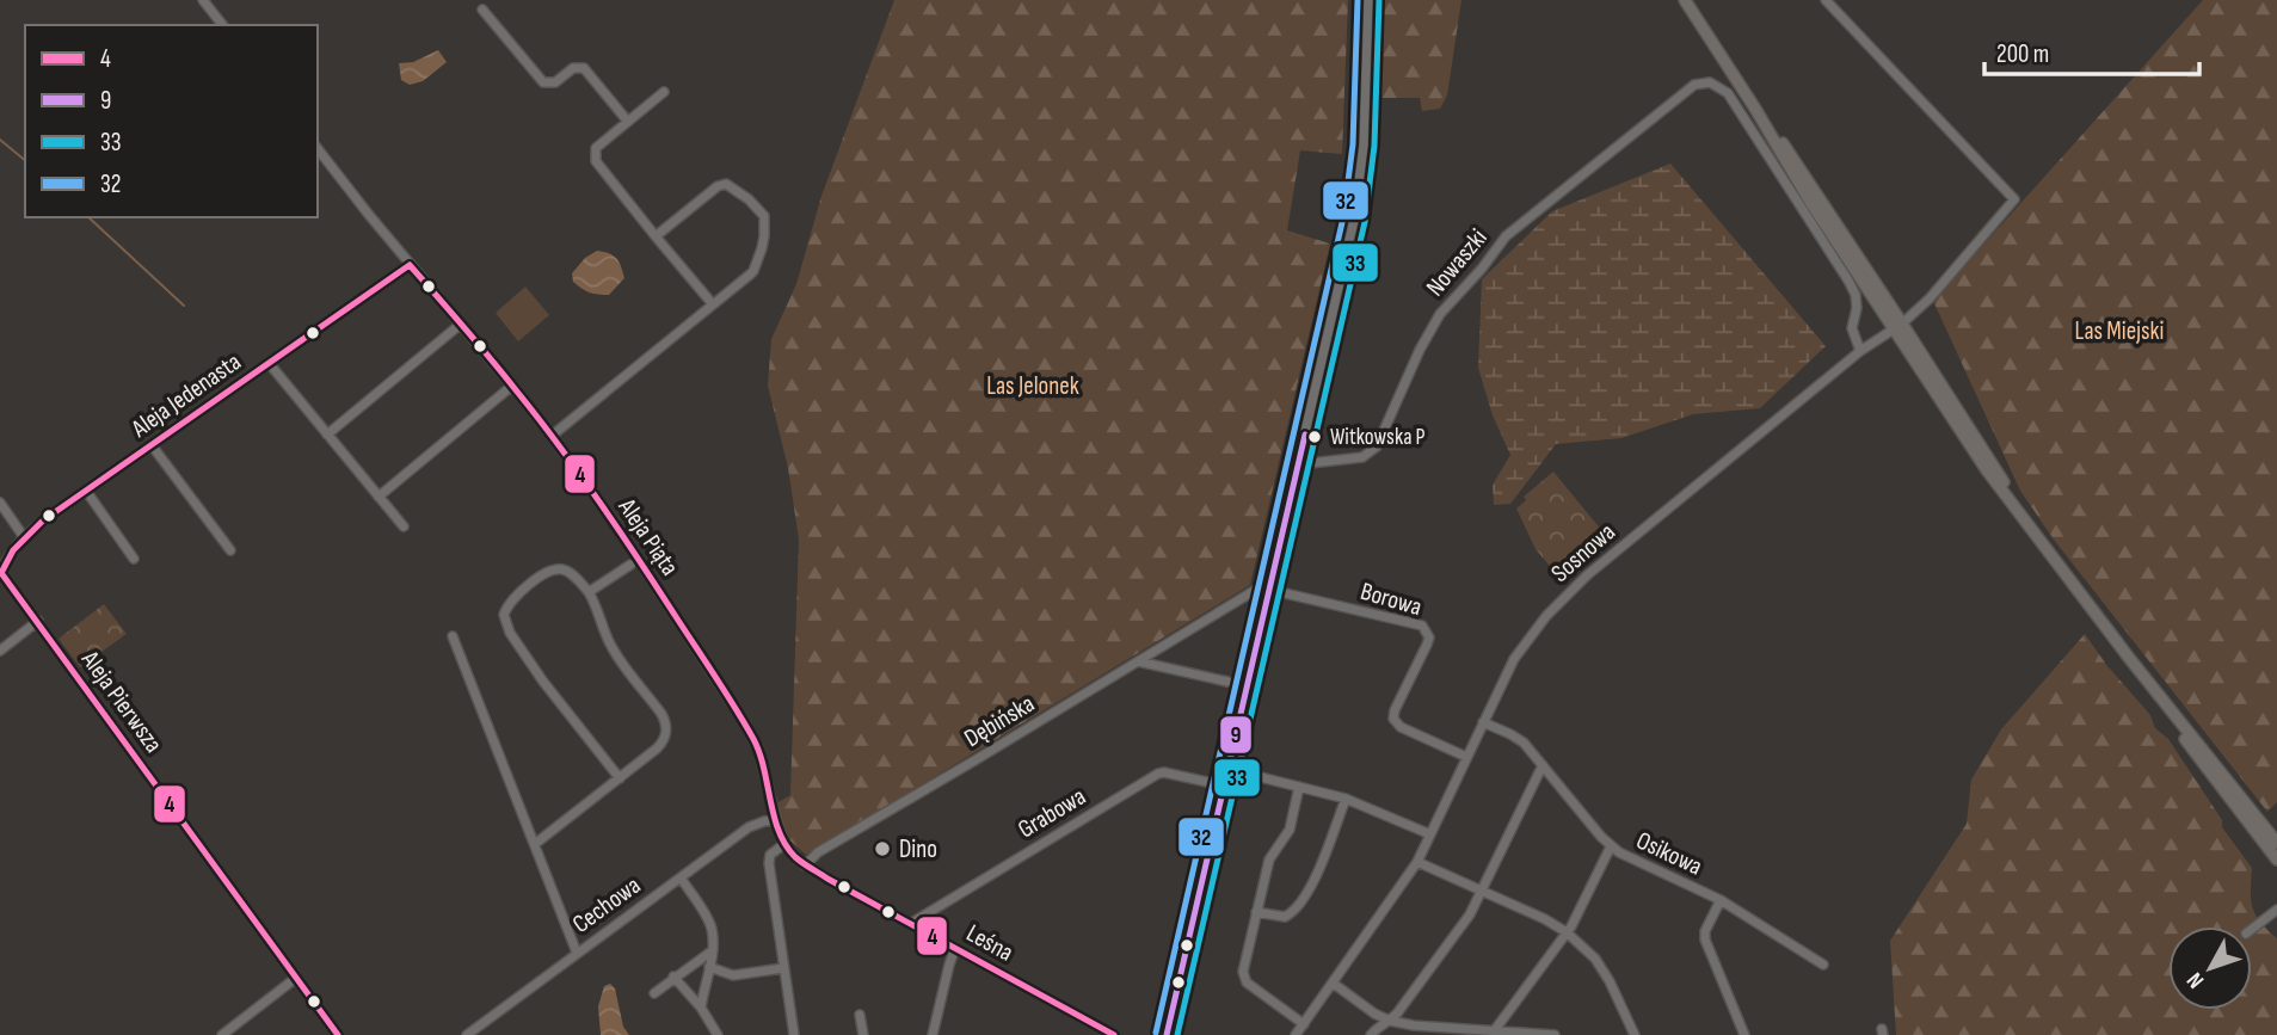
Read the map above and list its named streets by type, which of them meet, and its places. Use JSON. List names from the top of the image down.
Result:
{
  "streets": {
    "street": [
      "Nowaszki",
      "Aleja Jedenasta",
      "Aleja Piąta",
      "Sosnowa",
      "Borowa",
      "Aleja Pierwsza",
      "Dębińska",
      "Grabowa",
      "Osikowa",
      "Cechowa",
      "Leśna"
    ]
  },
  "crossings": [
    ["Nowaszki", "Sosnowa"],
    ["Aleja Jedenasta", "Aleja Piąta"],
    ["Aleja Jedenasta", "Aleja Pierwsza"],
    ["Aleja Piąta", "Cechowa"],
    ["Aleja Piąta", "Leśna"],
    ["Sosnowa", "Borowa"],
    ["Sosnowa", "Osikowa"],
    ["Borowa", "Dębińska"],
    ["Dębińska", "Leśna"],
    ["Grabowa", "Leśna"],
    ["Cechowa", "Leśna"]
  ],
  "parks": ["Las Miejski", "Las Jelonek"],
  "places": ["Witkowska P", "Dino"],
  "lines": [
    "transit line 33",
    "transit line 32",
    "transit line 4",
    "transit line 9"
  ],
  "legend": [
    "4",
    "9",
    "33",
    "32"
  ],
  "scale_bar": "200 m",
  "north": "bottom left"
}
